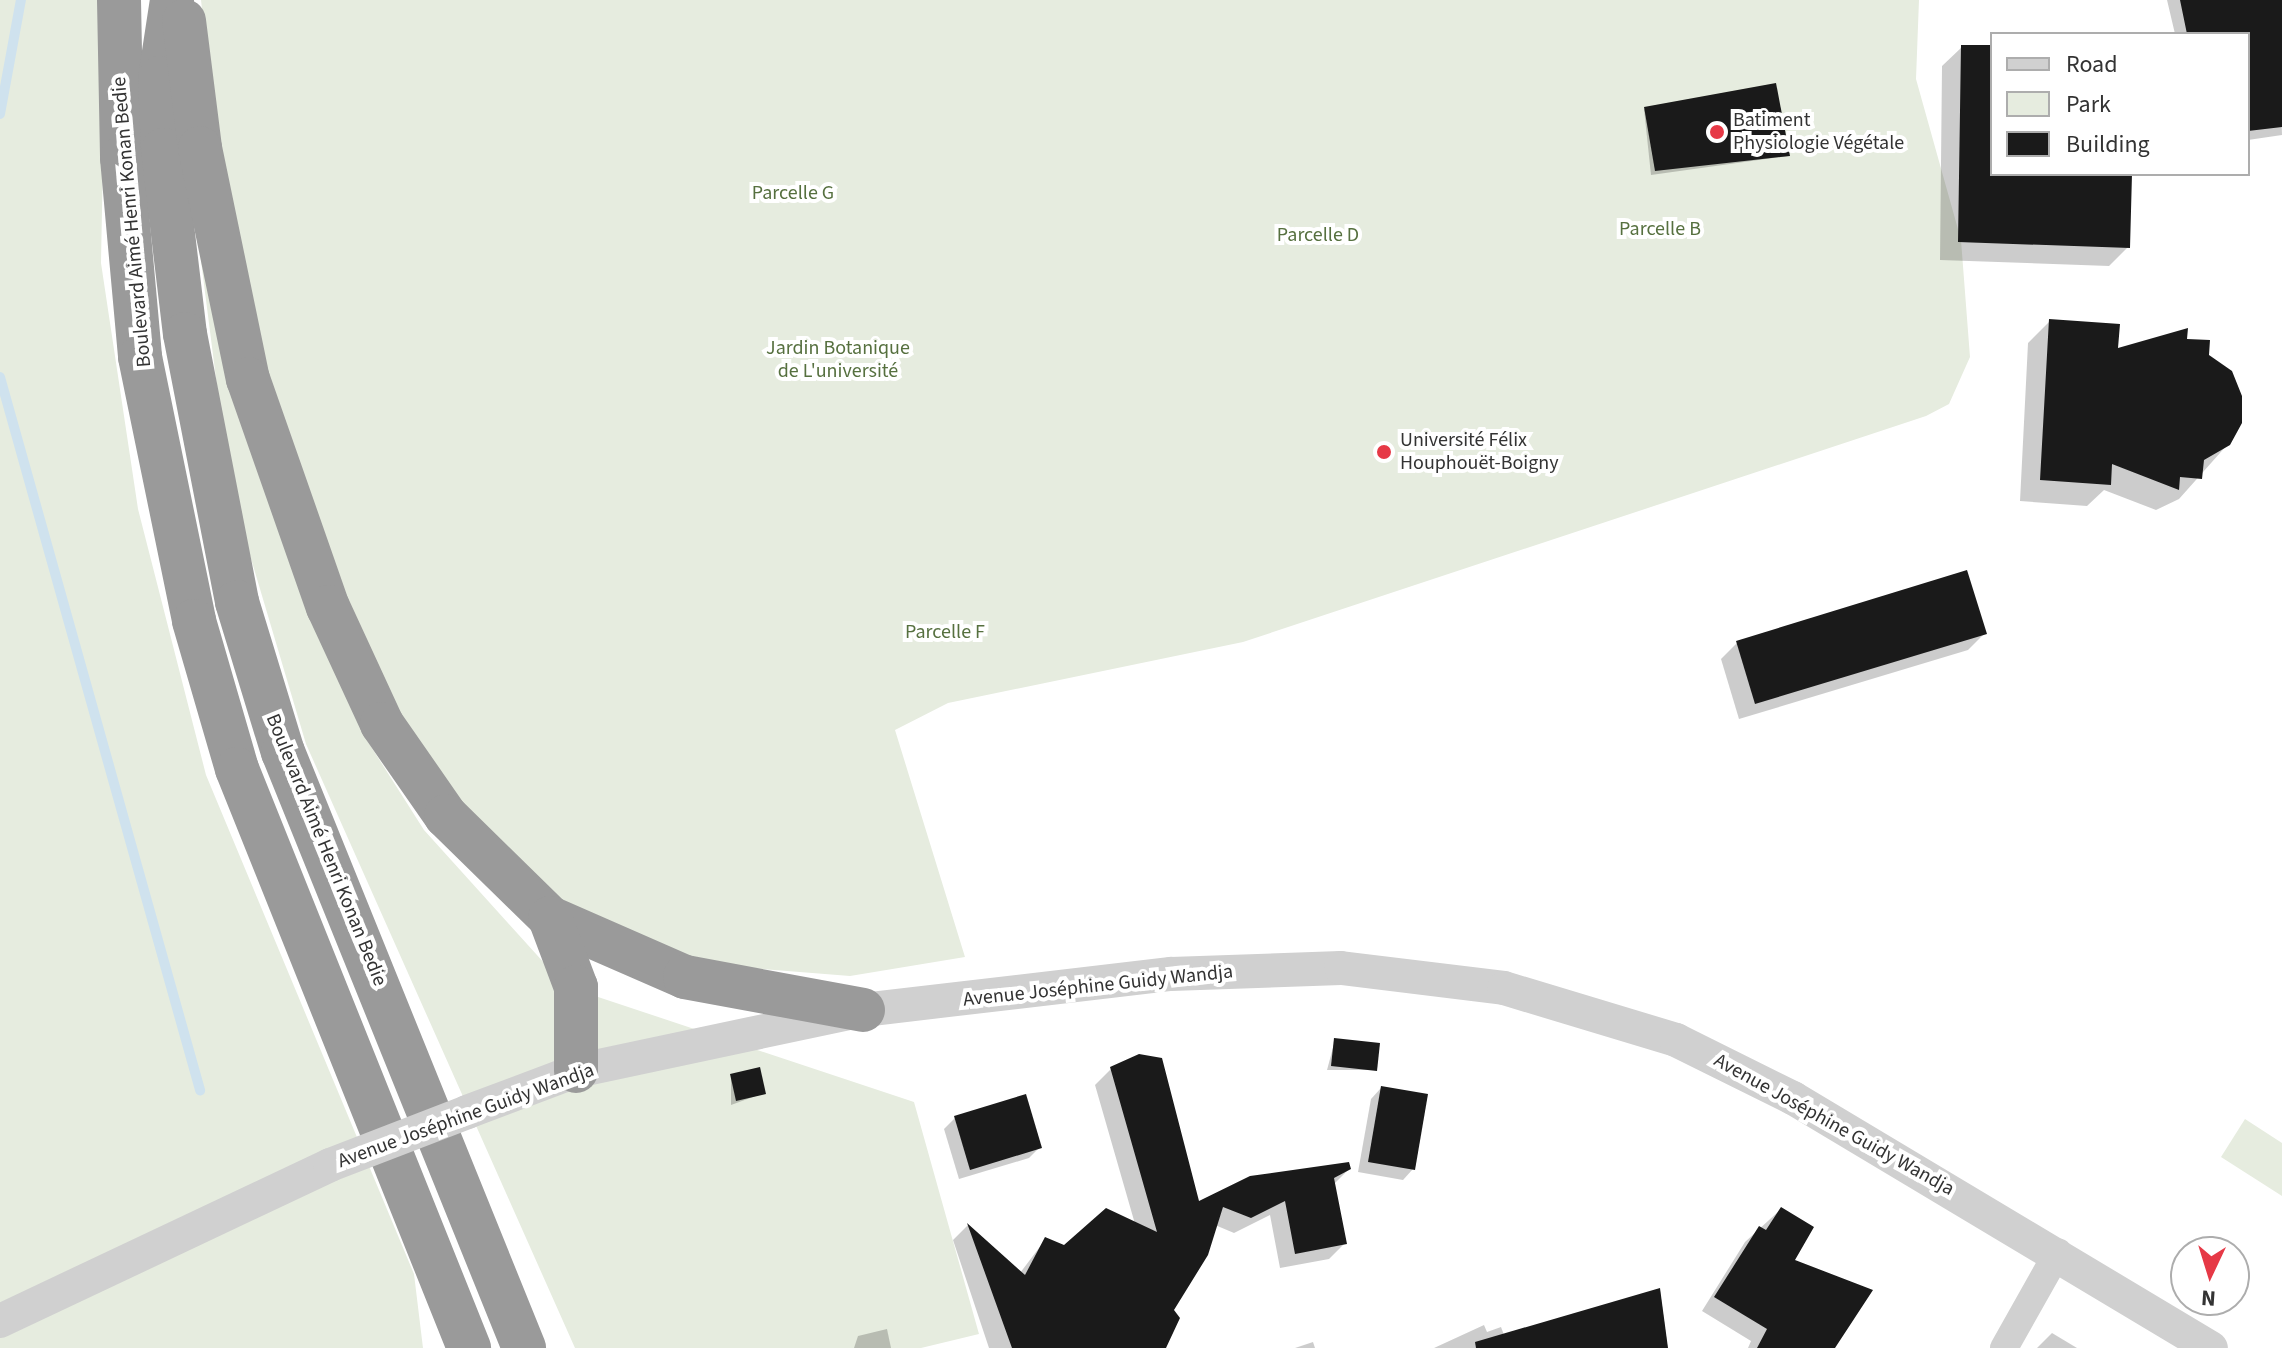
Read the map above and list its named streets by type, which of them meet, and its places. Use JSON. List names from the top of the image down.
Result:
{
  "streets": {
    "highway": ["Boulevard Aimé Henri Konan Bedie"],
    "street": ["Avenue Joséphine Guidy Wandja"]
  },
  "parks": [
    "Parcelle G",
    "Parcelle B",
    "Parcelle D",
    "Jardin Botanique de L'université",
    "Parcelle F"
  ],
  "places": ["Batiment Physiologie Végétale", "Université Félix Houphouët-Boigny"],
  "legend": ["Road", "Park", "Building"],
  "north": "bottom"
}
